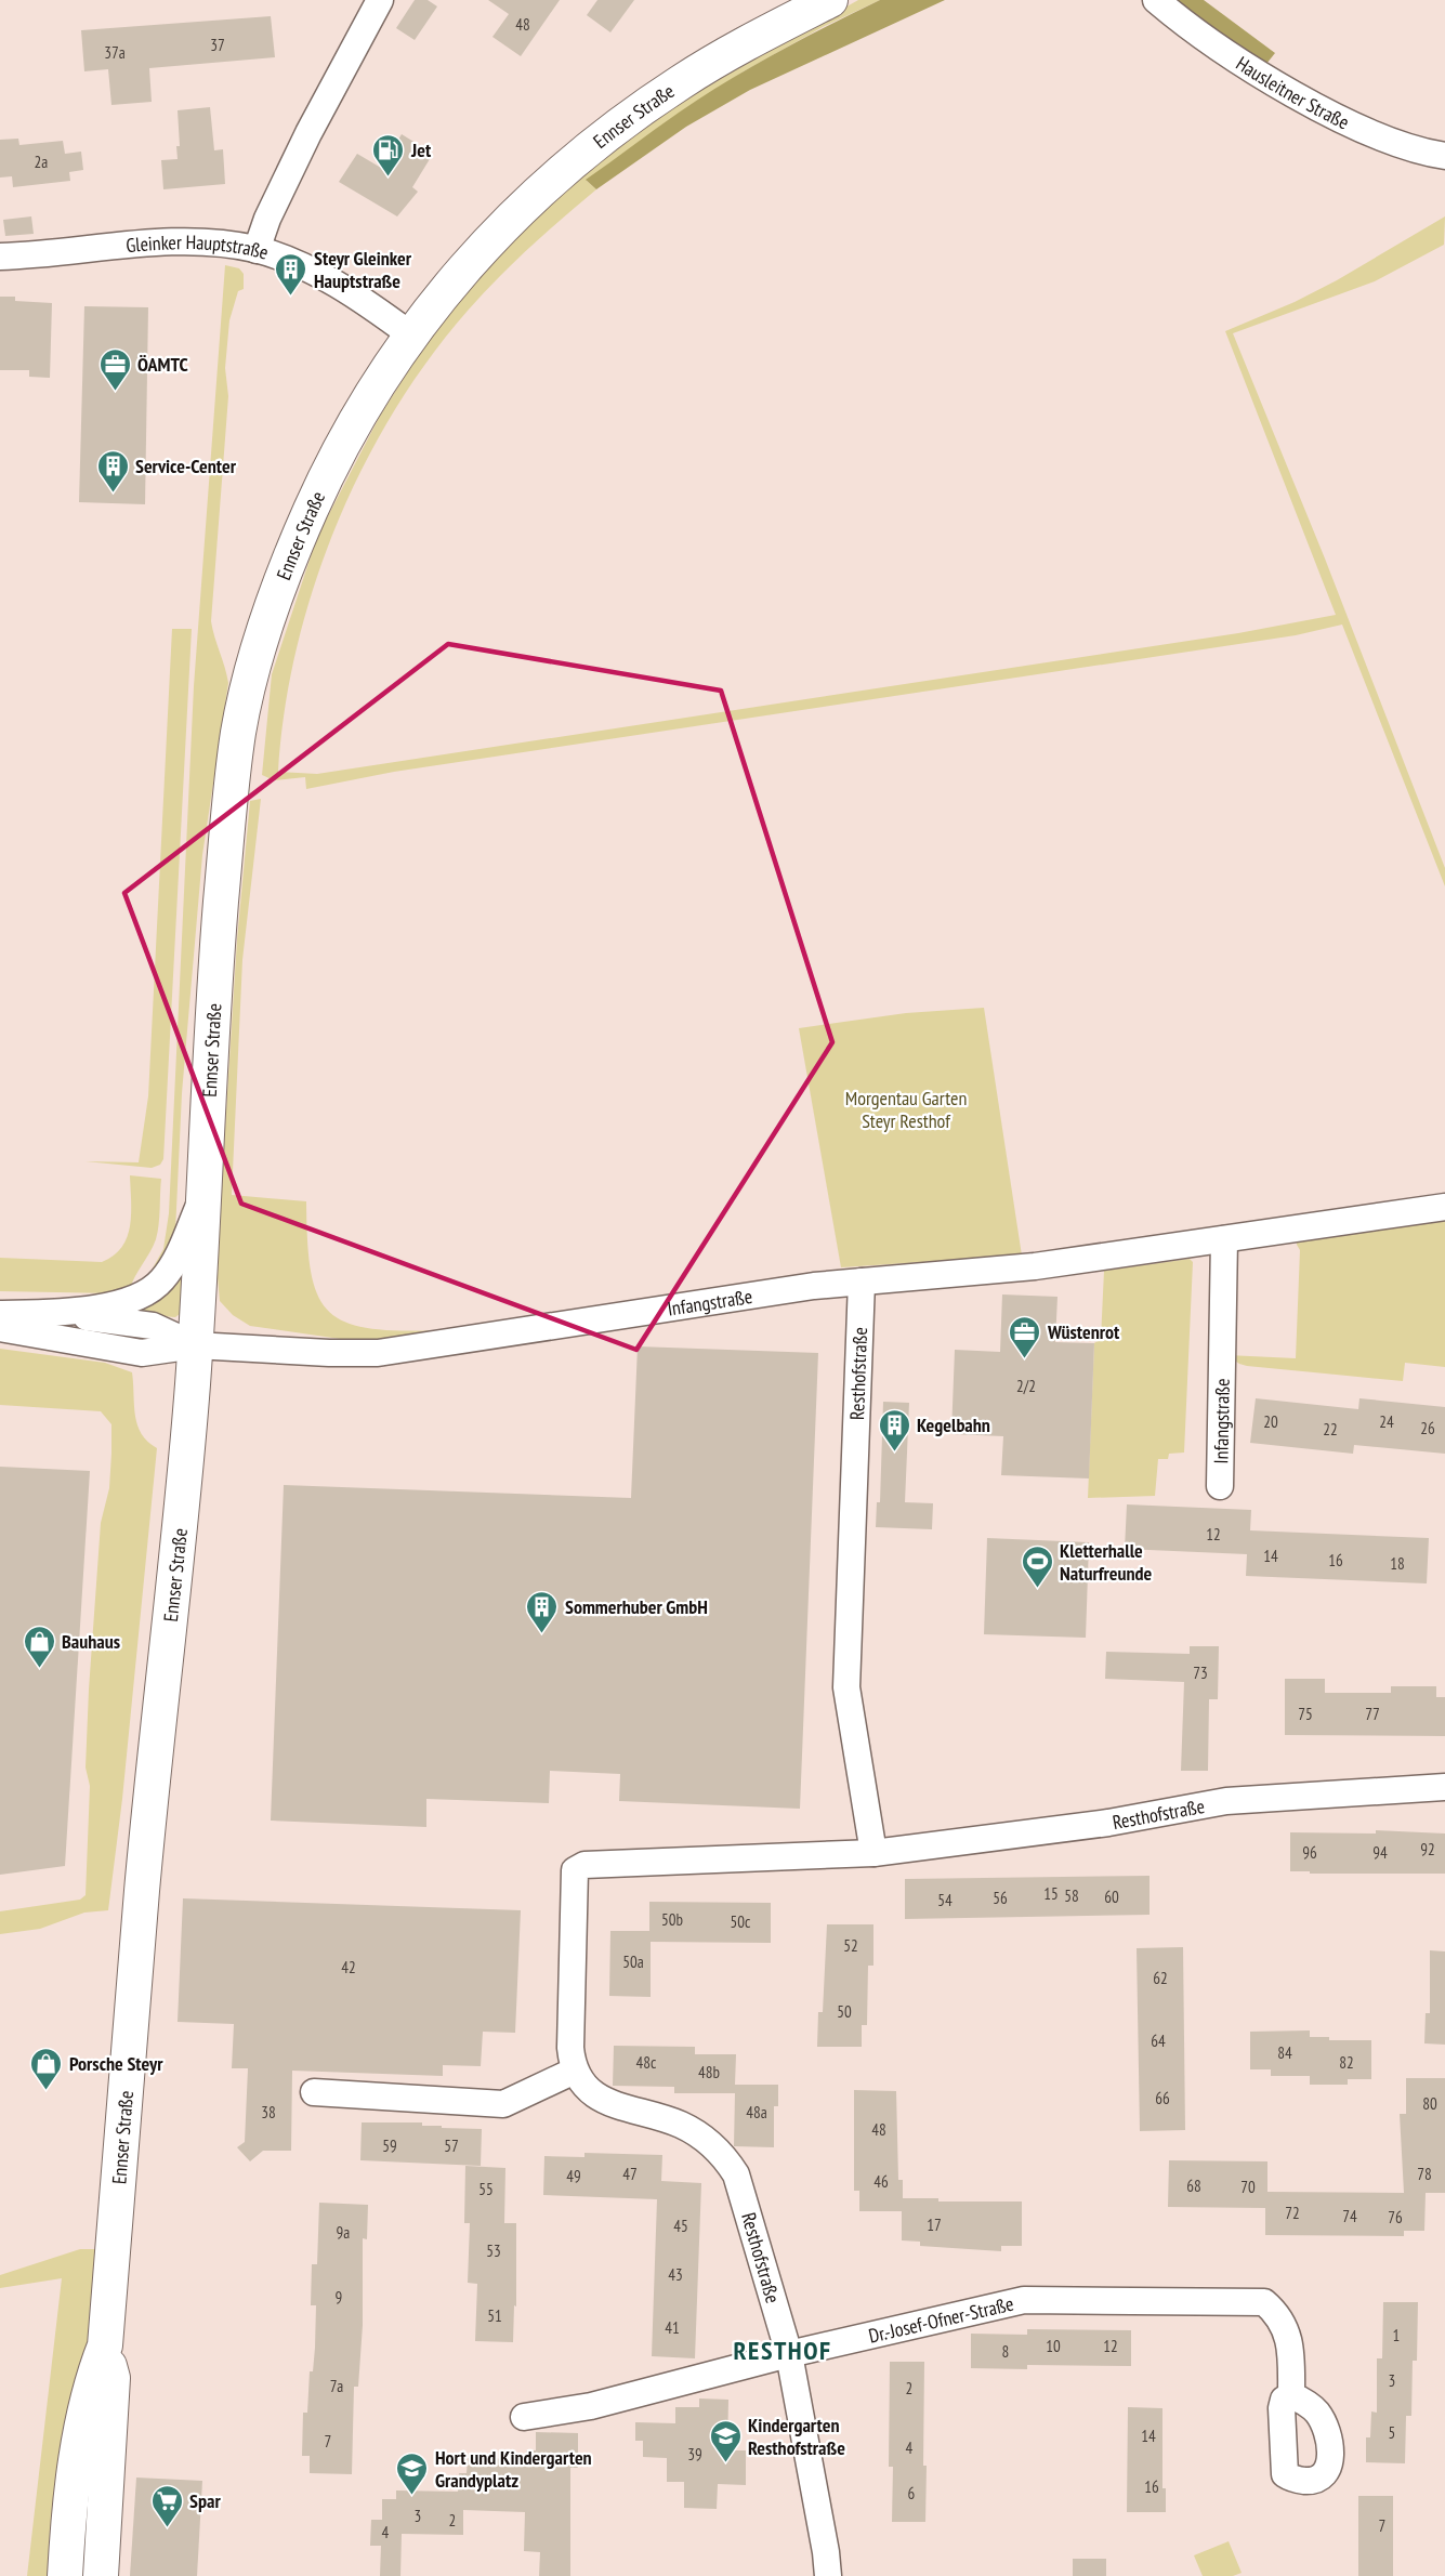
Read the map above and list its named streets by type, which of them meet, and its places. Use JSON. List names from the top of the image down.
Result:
{
  "streets": {
    "main road": ["Ennser Straße"],
    "street": [
      "Hausleitner Straße",
      "Gleinker Hauptstraße",
      "Infangstraße",
      "Resthofstraße",
      "Dr.-Josef-Ofner-Straße"
    ]
  },
  "crossings": [
    ["Ennser Straße", "Gleinker Hauptstraße"],
    ["Ennser Straße", "Infangstraße"],
    ["Infangstraße", "Resthofstraße"],
    ["Resthofstraße", "Dr.-Josef-Ofner-Straße"]
  ],
  "districts": ["RESTHOF"],
  "parks": ["Morgentau Garten Steyr Resthof"],
  "places": {
    "fuel station": ["Jet"],
    "building": [
      "Steyr Gleinker Hauptstraße",
      "Service-Center",
      "Kegelbahn",
      "Sommerhuber GmbH"
    ],
    "office": ["ÖAMTC", "Wüstenrot"],
    "sports": ["Kletterhalle Naturfreunde"],
    "shop": ["Bauhaus", "Porsche Steyr"],
    "school or university": ["Kindergarten Resthofstraße", "Hort und Kindergarten Grandyplatz"],
    "supermarket": ["Spar"]
  },
  "house_numbers": [
    "48",
    "37",
    "37a",
    "2a",
    "2/2",
    "20",
    "24",
    "26",
    "22",
    "12",
    "14",
    "16",
    "18",
    "73",
    "75",
    "77",
    "92",
    "96",
    "94",
    "15",
    "58",
    "60",
    "56",
    "54",
    "50b",
    "50c",
    "52",
    "50a",
    "42",
    "62",
    "50",
    "64",
    "84",
    "48c",
    "82",
    "48b",
    "66",
    "80",
    "38",
    "48a",
    "48",
    "59",
    "57",
    "47",
    "78",
    "49",
    "46",
    "68",
    "70",
    "55",
    "72",
    "74",
    "76",
    "17",
    "45",
    "9a",
    "53",
    "43",
    "9",
    "51",
    "41",
    "1",
    "10",
    "12",
    "8",
    "3",
    "7a",
    "2",
    "5",
    "14",
    "7",
    "4",
    "39",
    "16",
    "6",
    "3",
    "2",
    "7",
    "4"
  ]
}
